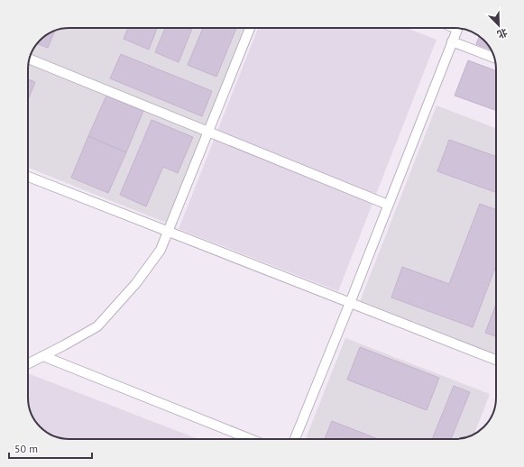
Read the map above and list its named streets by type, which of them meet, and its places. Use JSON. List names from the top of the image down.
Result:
{
  "scale_bar": "50 m",
  "north": "bottom right"
}
